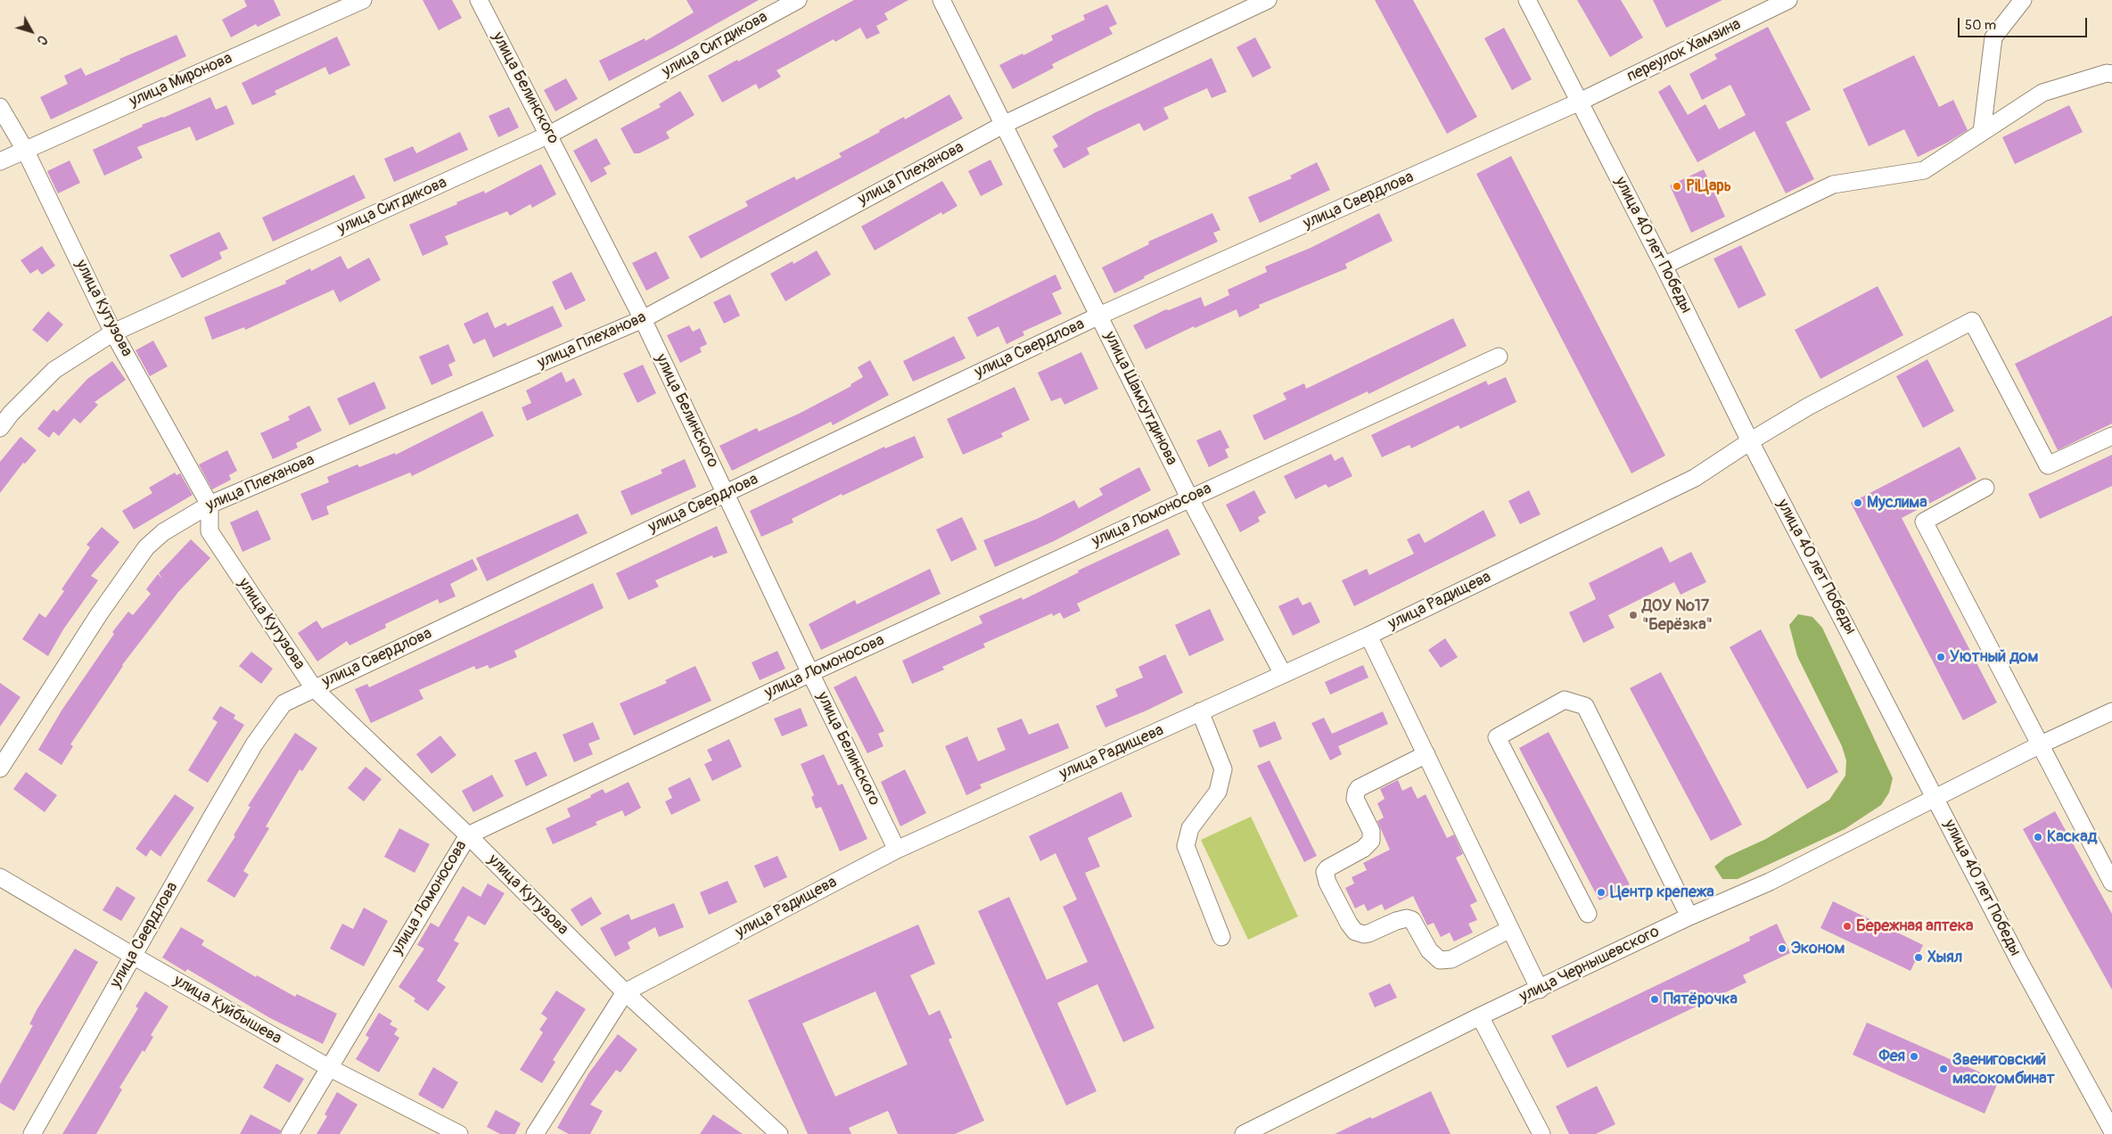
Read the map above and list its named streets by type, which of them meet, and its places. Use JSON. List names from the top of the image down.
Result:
{
  "streets": {
    "street": [
      "улица Ситдикова",
      "переулок Хамзина",
      "улица Миронова",
      "улица Белинского",
      "улица Плеханова",
      "улица Свердлова",
      "улица 40 лет Победы",
      "улица Кутузова",
      "улица Шамсутдинова",
      "улица Ломоносова",
      "улица Радищева",
      "улица Чернышевского",
      "улица Куйбышева"
    ]
  },
  "crossings": [
    ["улица Ситдикова", "улица Белинского"],
    ["улица Ситдикова", "улица Кутузова"],
    ["переулок Хамзина", "улица Свердлова"],
    ["переулок Хамзина", "улица 40 лет Победы"],
    ["улица Миронова", "улица Кутузова"],
    ["улица Белинского", "улица Плеханова"],
    ["улица Белинского", "улица Свердлова"],
    ["улица Белинского", "улица Ломоносова"],
    ["улица Белинского", "улица Радищева"],
    ["улица Плеханова", "улица Кутузова"],
    ["улица Плеханова", "улица Шамсутдинова"],
    ["улица Свердлова", "улица 40 лет Победы"],
    ["улица Свердлова", "улица Кутузова"],
    ["улица Свердлова", "улица Шамсутдинова"],
    ["улица Свердлова", "улица Куйбышева"],
    ["улица 40 лет Победы", "улица Радищева"],
    ["улица 40 лет Победы", "улица Чернышевского"],
    ["улица Кутузова", "улица Ломоносова"],
    ["улица Кутузова", "улица Радищева"],
    ["улица Шамсутдинова", "улица Ломоносова"],
    ["улица Шамсутдинова", "улица Радищева"],
    ["улица Ломоносова", "улица Куйбышева"]
  ],
  "places": [
    "PiЦарь",
    "Муслима",
    "ДОУ №17 \"Берёзка\"",
    "Уютный дом",
    "Каскад",
    "Центр крепежа",
    "Бережная аптека",
    "Эконом",
    "Хыял",
    "Пятёрочка",
    "Фея",
    "Звениговский мясокомбинат"
  ],
  "scale_bar": "50 m",
  "north": "bottom right"
}
